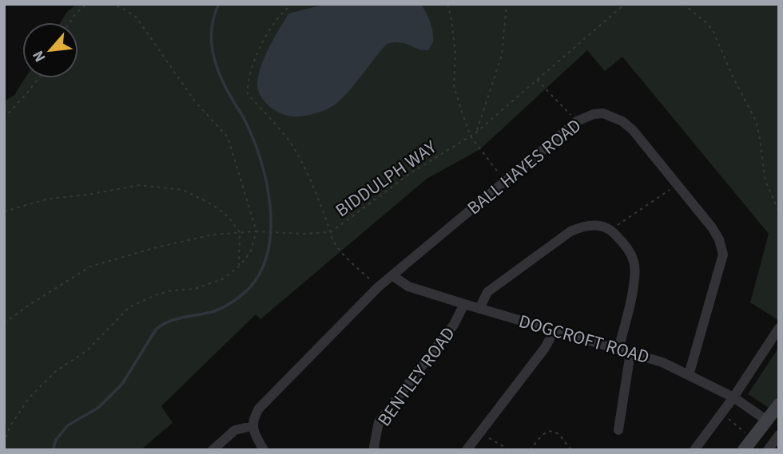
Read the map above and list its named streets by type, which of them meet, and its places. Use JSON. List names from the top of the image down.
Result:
{
  "streets": {
    "street": ["BALL HAYES ROAD", "DOGCROFT ROAD", "BENTLEY ROAD"],
    "path": ["BIDDULPH WAY"]
  },
  "crossings": [
    ["BALL HAYES ROAD", "DOGCROFT ROAD"],
    ["DOGCROFT ROAD", "BENTLEY ROAD"]
  ],
  "north": "bottom left"
}
